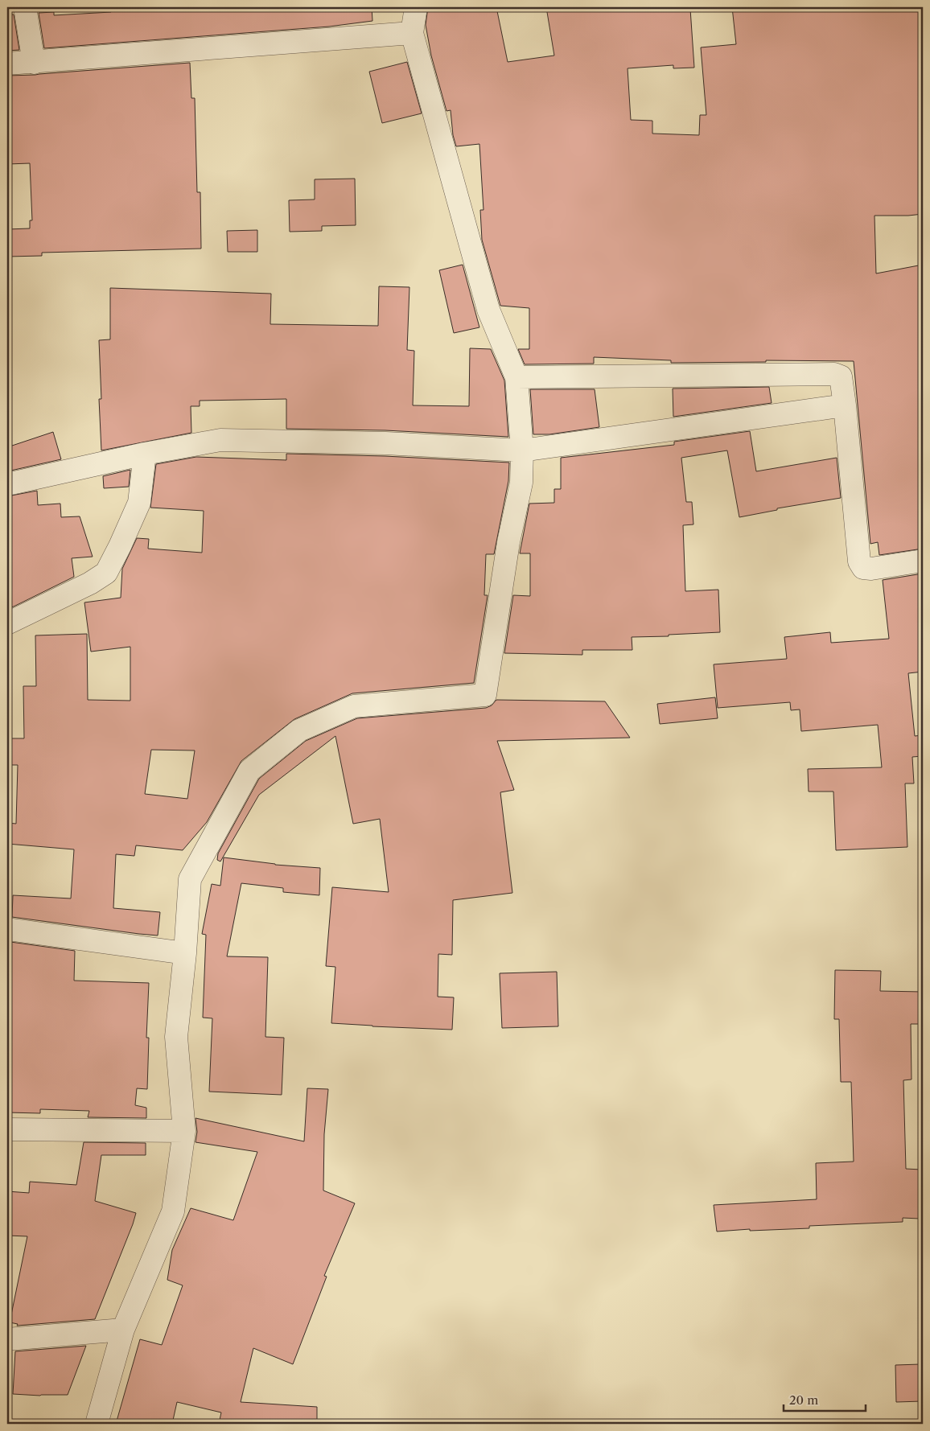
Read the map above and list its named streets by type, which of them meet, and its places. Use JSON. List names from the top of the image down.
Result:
{
  "scale_bar": "20 m"
}
